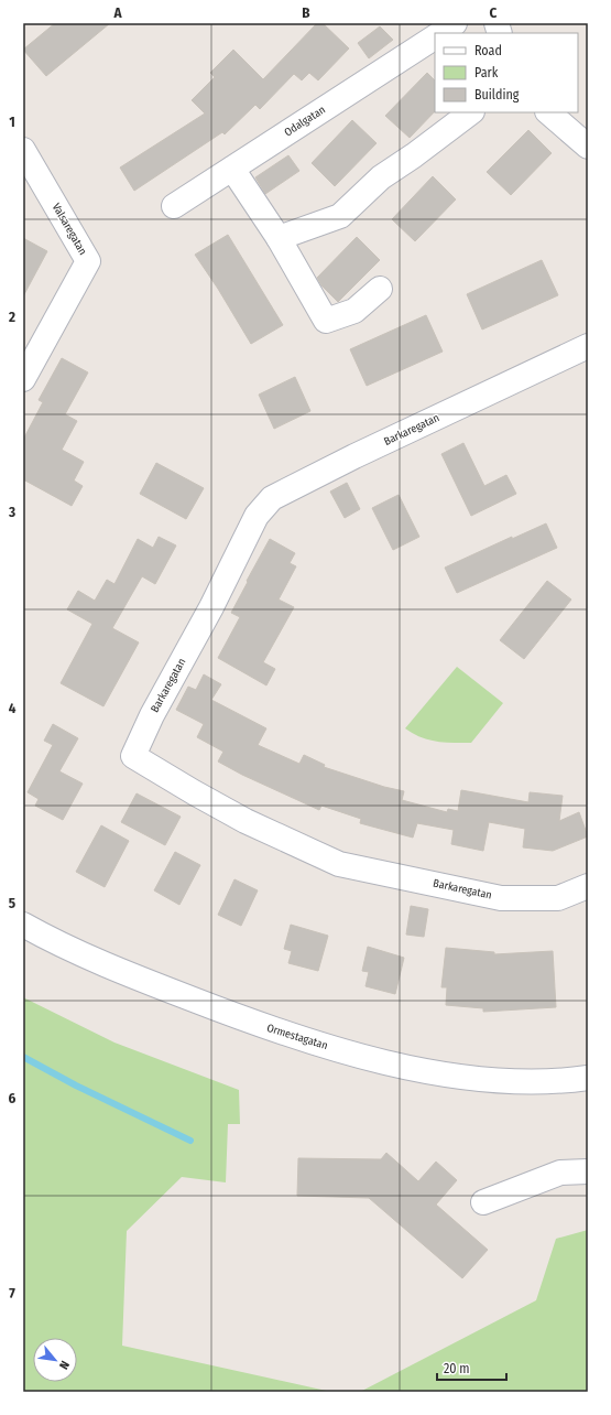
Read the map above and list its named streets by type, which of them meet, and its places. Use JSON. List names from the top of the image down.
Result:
{
  "streets": {
    "street": [
      "Odalgatan",
      "Valsaregatan",
      "Barkaregatan",
      "Ormestagatan"
    ]
  },
  "legend": ["Road", "Park", "Building"],
  "scale_bar": "20 m",
  "north": "bottom right",
  "grid": {
    "columns": ["A", "B", "C"],
    "rows": [
      "1",
      "2",
      "3",
      "4",
      "5",
      "6",
      "7"
    ]
  }
}
